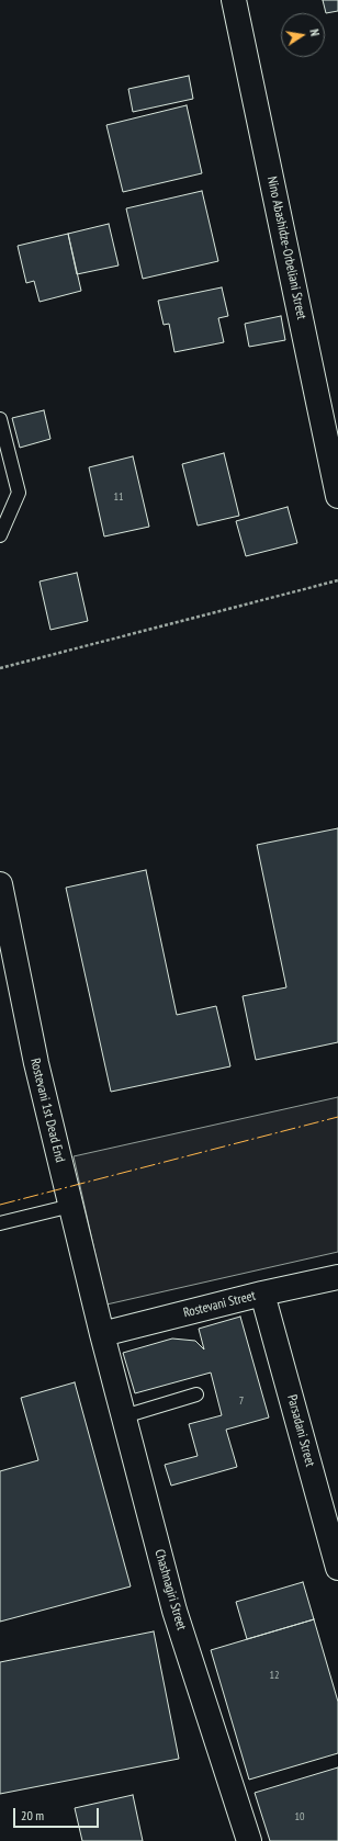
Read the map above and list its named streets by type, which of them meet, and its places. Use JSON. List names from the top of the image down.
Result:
{
  "streets": {
    "street": [
      "Nino Abashidze-Orbeliani Street",
      "Rostevani 1st Dead End",
      "Rostevani Street",
      "Parsadani Street",
      "Chashnagiri Street"
    ]
  },
  "crossings": [
    ["Rostevani 1st Dead End", "Rostevani Street"],
    ["Rostevani 1st Dead End", "Chashnagiri Street"],
    ["Rostevani Street", "Parsadani Street"],
    ["Rostevani Street", "Chashnagiri Street"]
  ],
  "house_numbers": [
    "11",
    "7",
    "12",
    "10"
  ],
  "scale_bar": "20 m",
  "north": "right"
}
